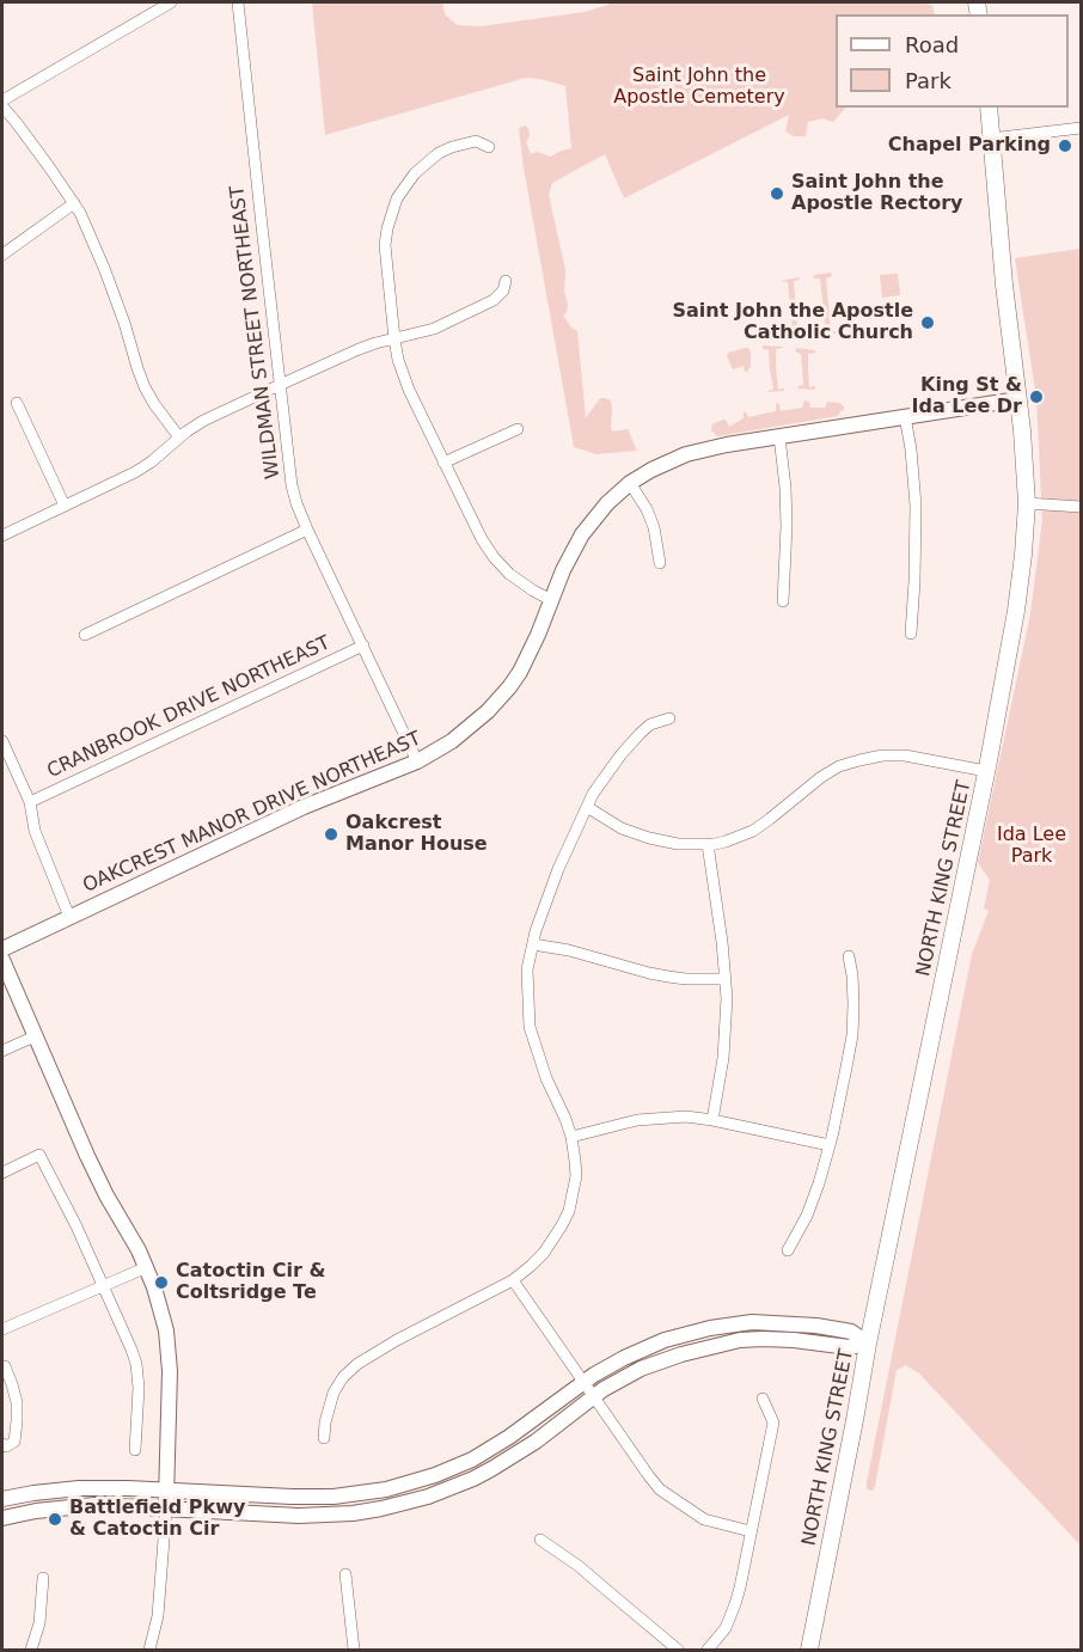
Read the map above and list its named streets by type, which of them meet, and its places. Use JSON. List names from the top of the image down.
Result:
{
  "streets": {
    "main road": ["OAKCREST MANOR DRIVE NORTHEAST", "NORTH KING STREET"],
    "street": ["WILDMAN STREET NORTHEAST", "CRANBROOK DRIVE NORTHEAST"]
  },
  "crossings": [
    ["WILDMAN STREET NORTHEAST", "CRANBROOK DRIVE NORTHEAST"],
    ["WILDMAN STREET NORTHEAST", "OAKCREST MANOR DRIVE NORTHEAST"],
    ["OAKCREST MANOR DRIVE NORTHEAST", "NORTH KING STREET"]
  ],
  "parks": ["Saint John the Apostle Cemetery", "Ida Lee Park"],
  "places": [
    "Chapel Parking",
    "Saint John the Apostle Rectory",
    "Saint John the Apostle Catholic Church",
    "King St & Ida Lee Dr",
    "Oakcrest Manor House",
    "Catoctin Cir & Coltsridge Te",
    "Battlefield Pkwy & Catoctin Cir"
  ],
  "legend": ["Road", "Park"]
}
